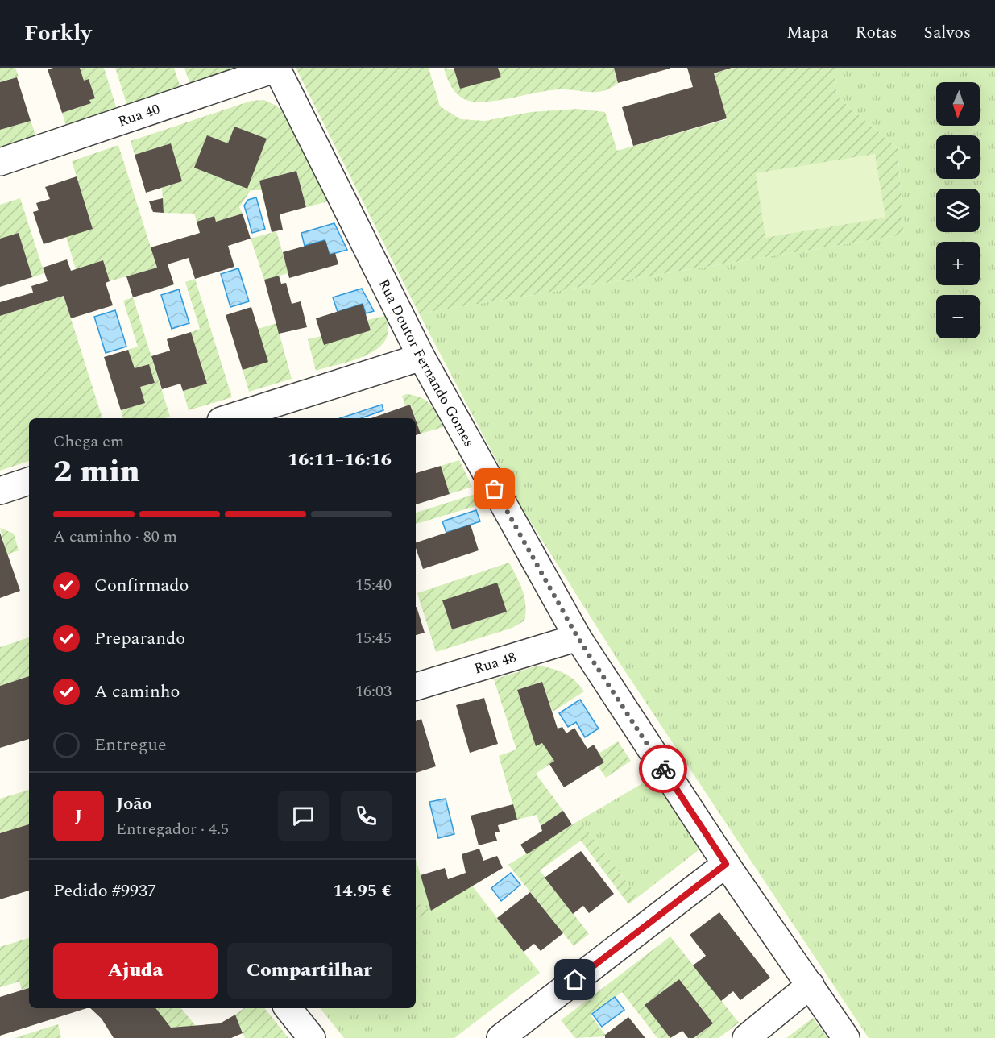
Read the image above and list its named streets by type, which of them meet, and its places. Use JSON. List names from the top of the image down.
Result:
{
  "streets": {
    "street": ["Rua 40", "Rua Doutor Fernando Gomes", "Rua 48"]
  },
  "crossings": [
    ["Rua 40", "Rua Doutor Fernando Gomes"],
    ["Rua Doutor Fernando Gomes", "Rua 48"]
  ],
  "north": "bottom",
  "page": {
    "header": "Forkly",
    "nav": ["Mapa", "Rotas", "Salvos"],
    "map_buttons": ["+", "−"],
    "heading": ["2 min", "Chega em", "16:11–16:16"],
    "panel": [
      "João",
      "Entregador · 4.5",
      "Pedido #9937",
      "14.95 €"
    ],
    "bar": "A caminho · 80 m",
    "list": [
      ["Confirmado", "15:40"],
      ["Preparando", "15:45"],
      ["A caminho", "16:03"],
      "Entregue"
    ],
    "round": "J",
    "buttons": ["Ajuda", "Compartilhar"]
  }
}
